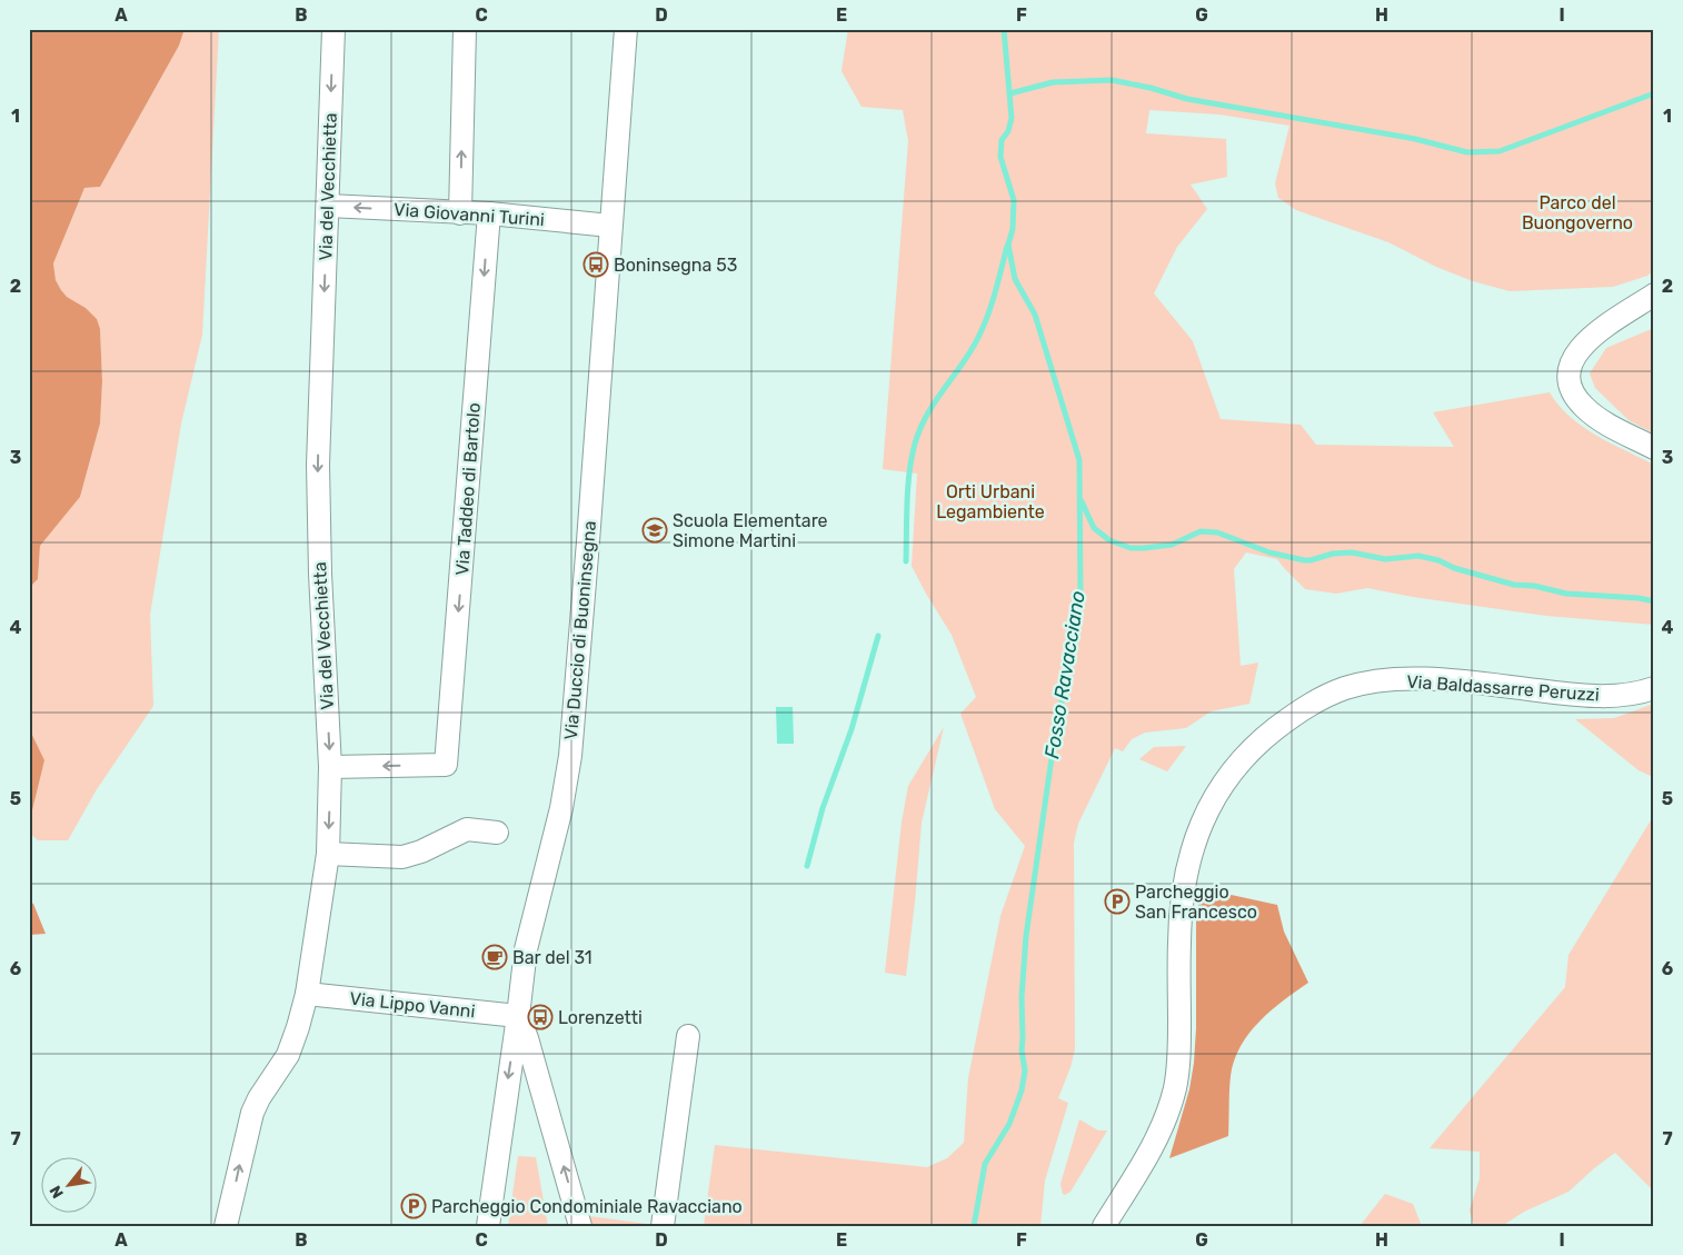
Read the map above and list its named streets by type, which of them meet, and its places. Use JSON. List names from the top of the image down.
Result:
{
  "streets": {
    "street": [
      "Via del Vecchietta",
      "Via Giovanni Turini",
      "Via Taddeo di Bartolo",
      "Via Duccio di Buoninsegna",
      "Via Baldassarre Peruzzi",
      "Via Lippo Vanni"
    ]
  },
  "crossings": [
    ["Via del Vecchietta", "Via Giovanni Turini"],
    ["Via del Vecchietta", "Via Taddeo di Bartolo"],
    ["Via del Vecchietta", "Via Lippo Vanni"],
    ["Via Giovanni Turini", "Via Taddeo di Bartolo"],
    ["Via Giovanni Turini", "Via Duccio di Buoninsegna"],
    ["Via Duccio di Buoninsegna", "Via Lippo Vanni"]
  ],
  "one_way": ["Via Giovanni Turini", "Via Taddeo di Bartolo"],
  "water": ["Fosso Ravacciano"],
  "parks": ["Parco del Buongoverno", "Orti Urbani Legambiente"],
  "places": {
    "bus stop": ["Boninsegna 53", "Lorenzetti"],
    "school or university": ["Scuola Elementare Simone Martini"],
    "parking": ["Parcheggio San Francesco", "Parcheggio Condominiale Ravacciano"],
    "cafe": ["Bar del 31"]
  },
  "north": "bottom left",
  "grid": {
    "columns": [
      "A",
      "B",
      "C",
      "D",
      "E",
      "F",
      "G",
      "H",
      "I"
    ],
    "rows": [
      "1",
      "2",
      "3",
      "4",
      "5",
      "6",
      "7"
    ]
  }
}
